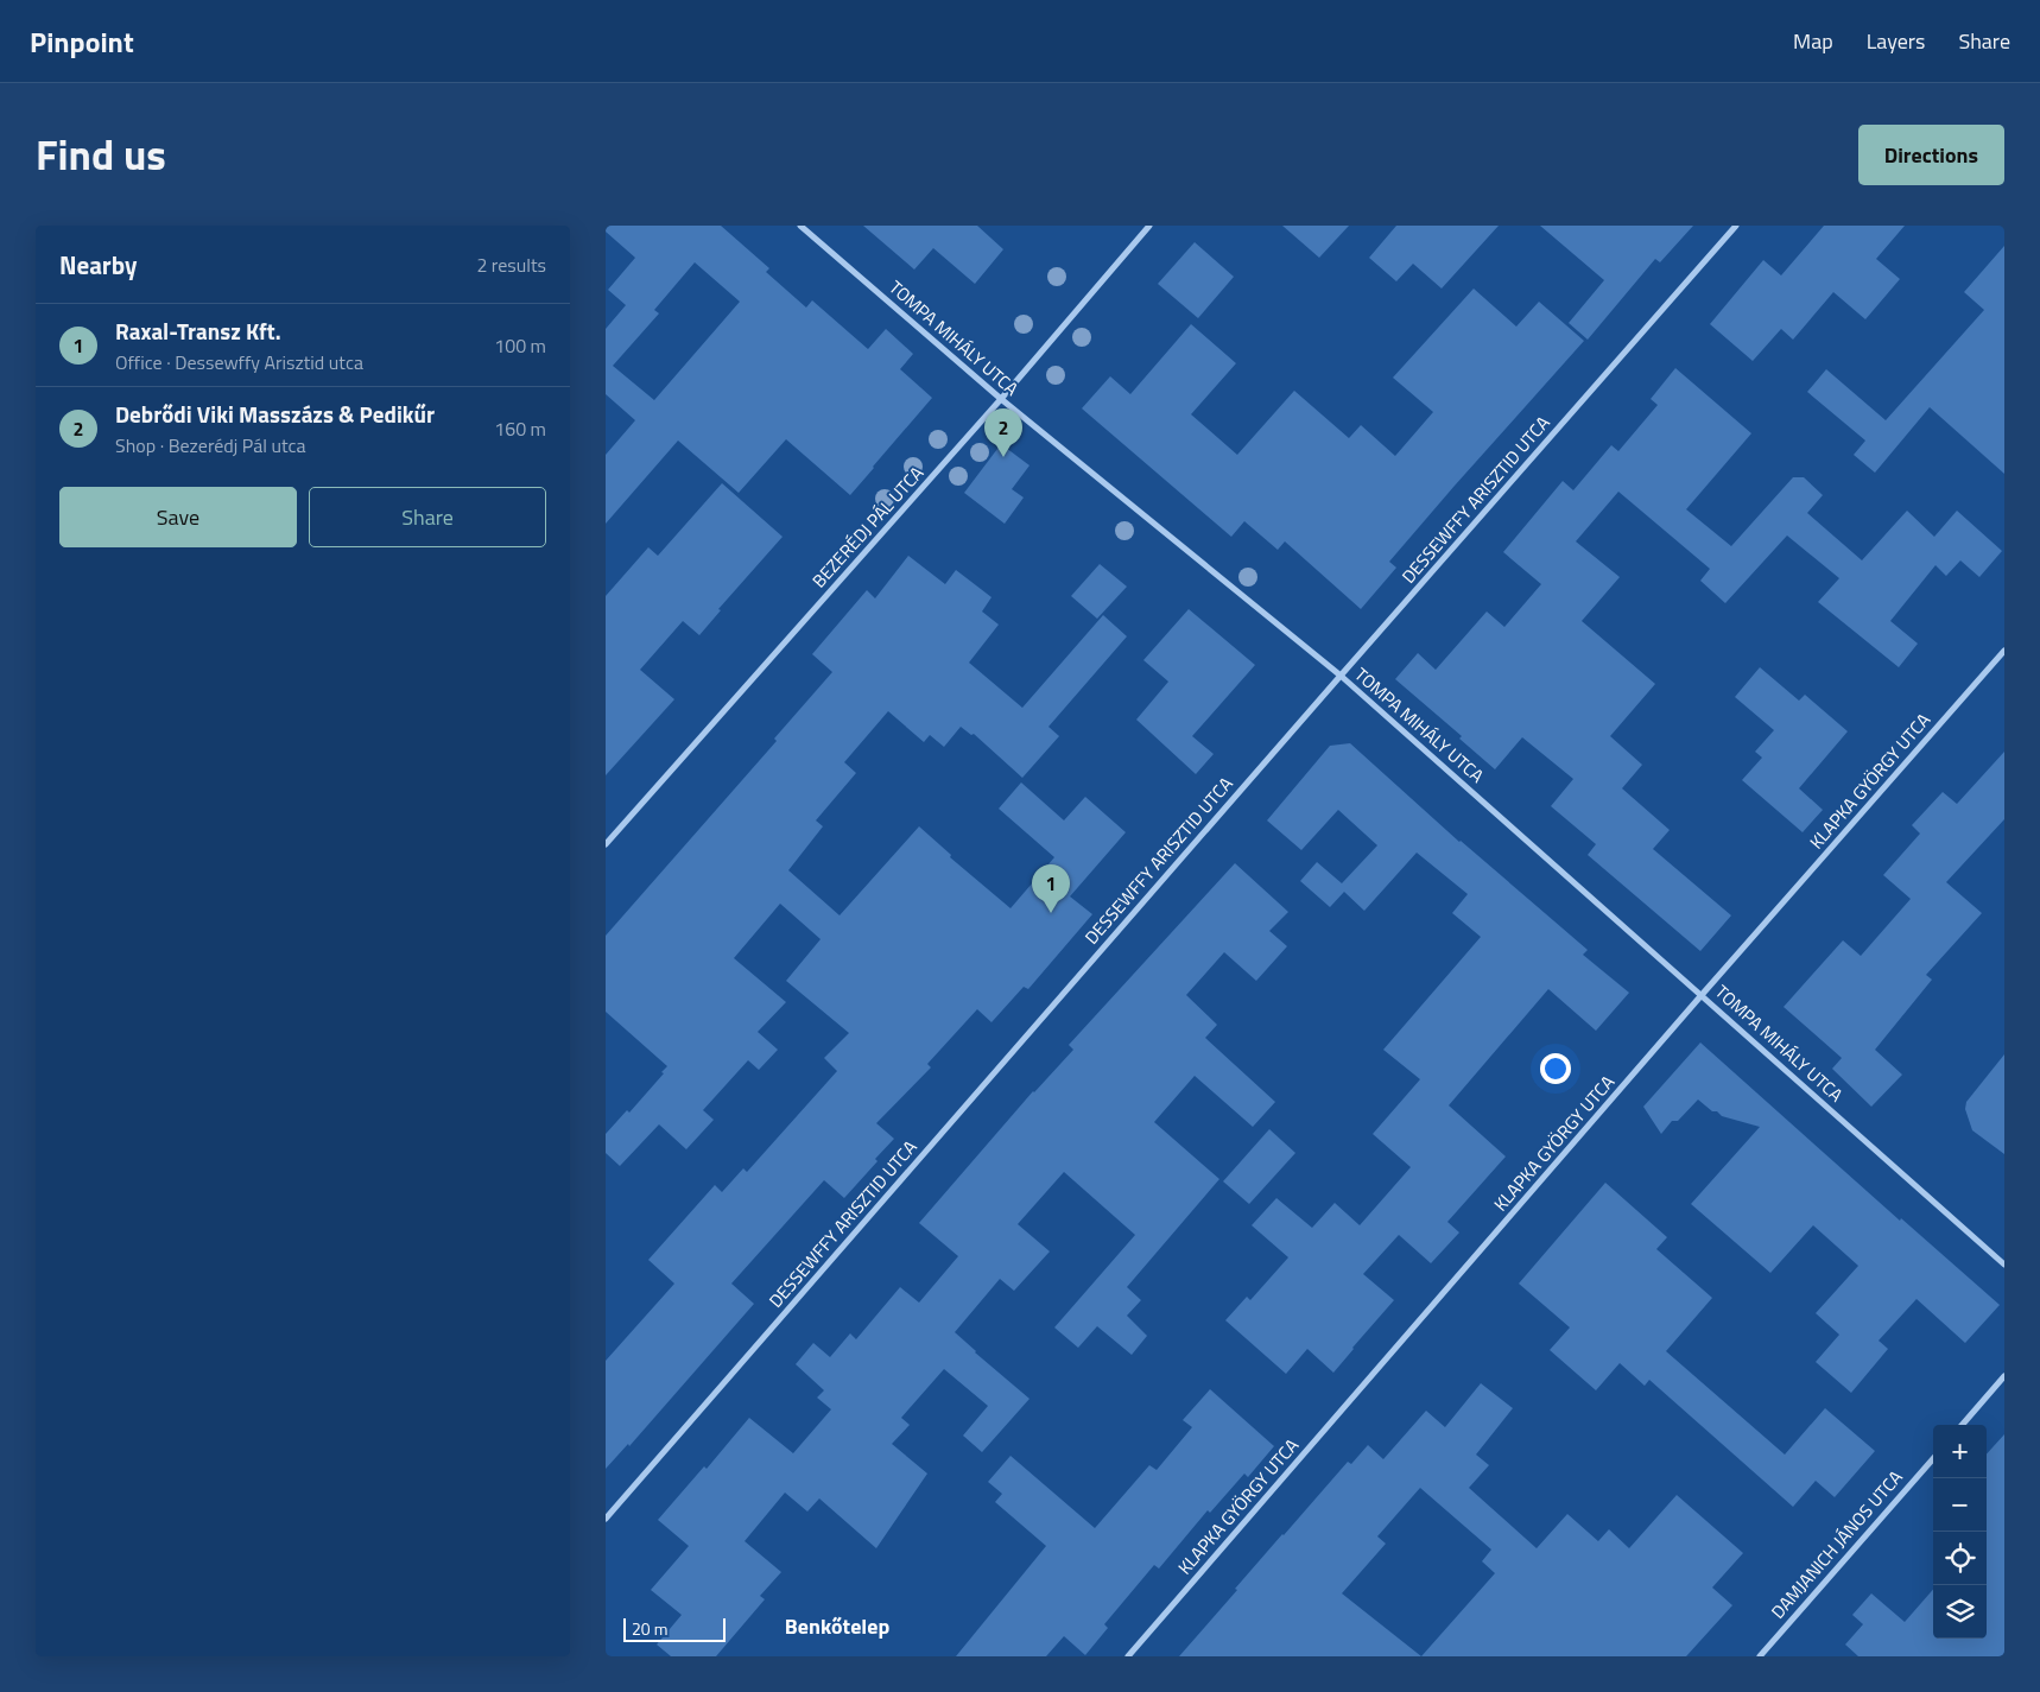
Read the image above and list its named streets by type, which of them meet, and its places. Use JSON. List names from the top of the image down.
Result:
{
  "streets": {
    "street": [
      "TOMPA MIHÁLY UTCA",
      "DESSEWFFY ARISZTID UTCA",
      "BEZERÉDJ PÁL UTCA",
      "KLAPKA GYÖRGY UTCA",
      "DAMJANICH JÁNOS UTCA"
    ]
  },
  "crossings": [
    ["TOMPA MIHÁLY UTCA", "DESSEWFFY ARISZTID UTCA"],
    ["TOMPA MIHÁLY UTCA", "BEZERÉDJ PÁL UTCA"],
    ["TOMPA MIHÁLY UTCA", "KLAPKA GYÖRGY UTCA"]
  ],
  "districts": ["Benkőtelep"],
  "scale_bar": "20 m",
  "page": {
    "header": "Pinpoint",
    "nav": ["Map", "Layers", "Share"],
    "title": "Find us",
    "buttons": [
      "Directions",
      ["Save", "Share"]
    ],
    "heading": ["Nearby", "2 results"],
    "list": [
      {
        "mark": "1",
        "name": "Raxal-Transz Kft.",
        "note": "Office · Dessewffy Arisztid utca",
        "value": "100 m"
      },
      {
        "mark": "2",
        "name": "Debrődi Viki Masszázs & Pedikűr",
        "note": "Shop · Bezerédj Pál utca",
        "value": "160 m"
      }
    ],
    "pins": ["2", "1"],
    "map_buttons": ["+", "−"],
    "scale": "20 m"
  }
}
